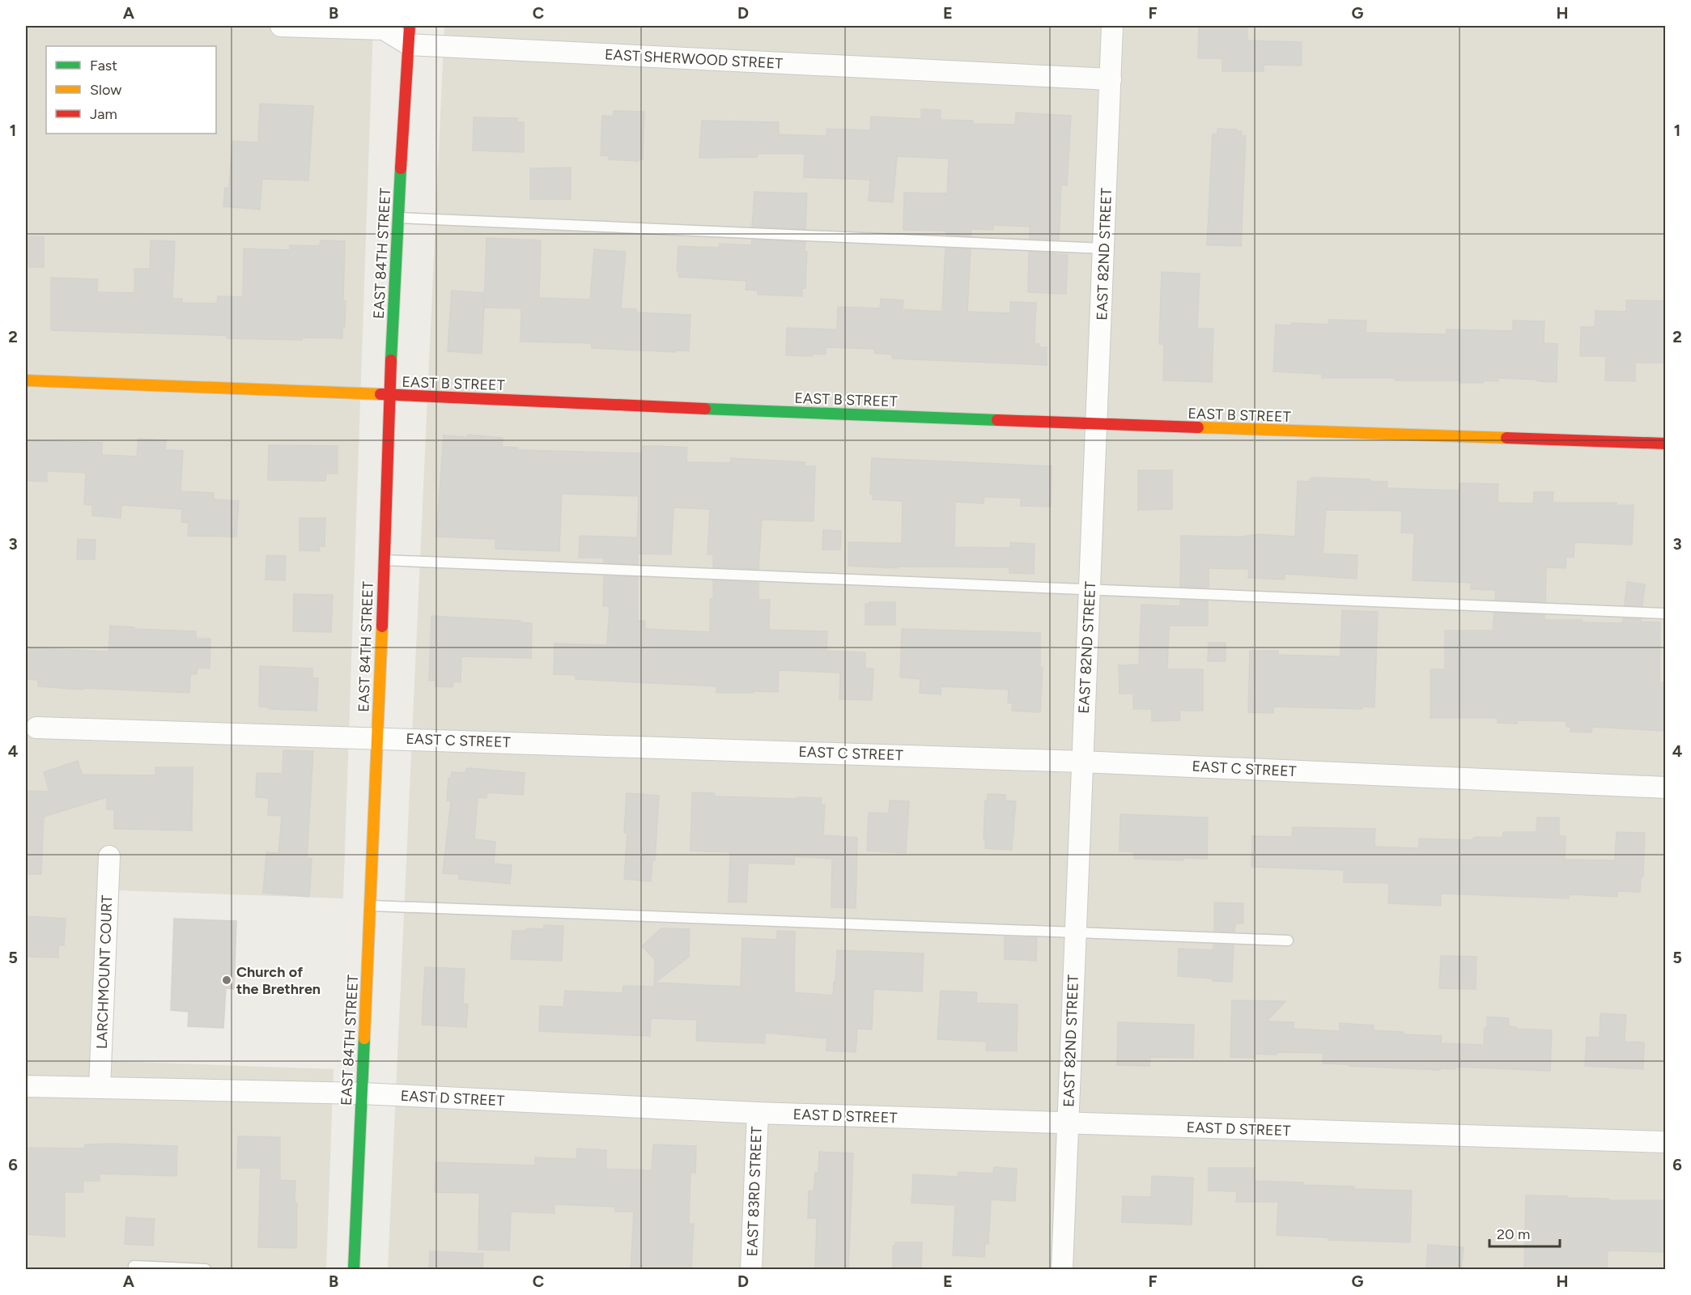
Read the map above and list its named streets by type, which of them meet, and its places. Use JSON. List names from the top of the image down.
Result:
{
  "streets": {
    "street": [
      "EAST SHERWOOD STREET",
      "EAST 84TH STREET",
      "EAST 82ND STREET",
      "EAST B STREET",
      "EAST C STREET",
      "LARCHMOUNT COURT",
      "EAST D STREET",
      "EAST 83RD STREET"
    ]
  },
  "crossings": [
    ["EAST SHERWOOD STREET", "EAST 84TH STREET"],
    ["EAST SHERWOOD STREET", "EAST 82ND STREET"],
    ["EAST 84TH STREET", "EAST B STREET"],
    ["EAST 84TH STREET", "EAST C STREET"],
    ["EAST 84TH STREET", "EAST D STREET"],
    ["EAST 82ND STREET", "EAST B STREET"],
    ["EAST 82ND STREET", "EAST C STREET"],
    ["EAST 82ND STREET", "EAST D STREET"],
    ["LARCHMOUNT COURT", "EAST D STREET"],
    ["EAST D STREET", "EAST 83RD STREET"]
  ],
  "places": ["Church of the Brethren"],
  "legend": ["Fast", "Slow", "Jam"],
  "scale_bar": "20 m",
  "grid": {
    "columns": [
      "A",
      "B",
      "C",
      "D",
      "E",
      "F",
      "G",
      "H"
    ],
    "rows": [
      "1",
      "2",
      "3",
      "4",
      "5",
      "6"
    ]
  }
}
